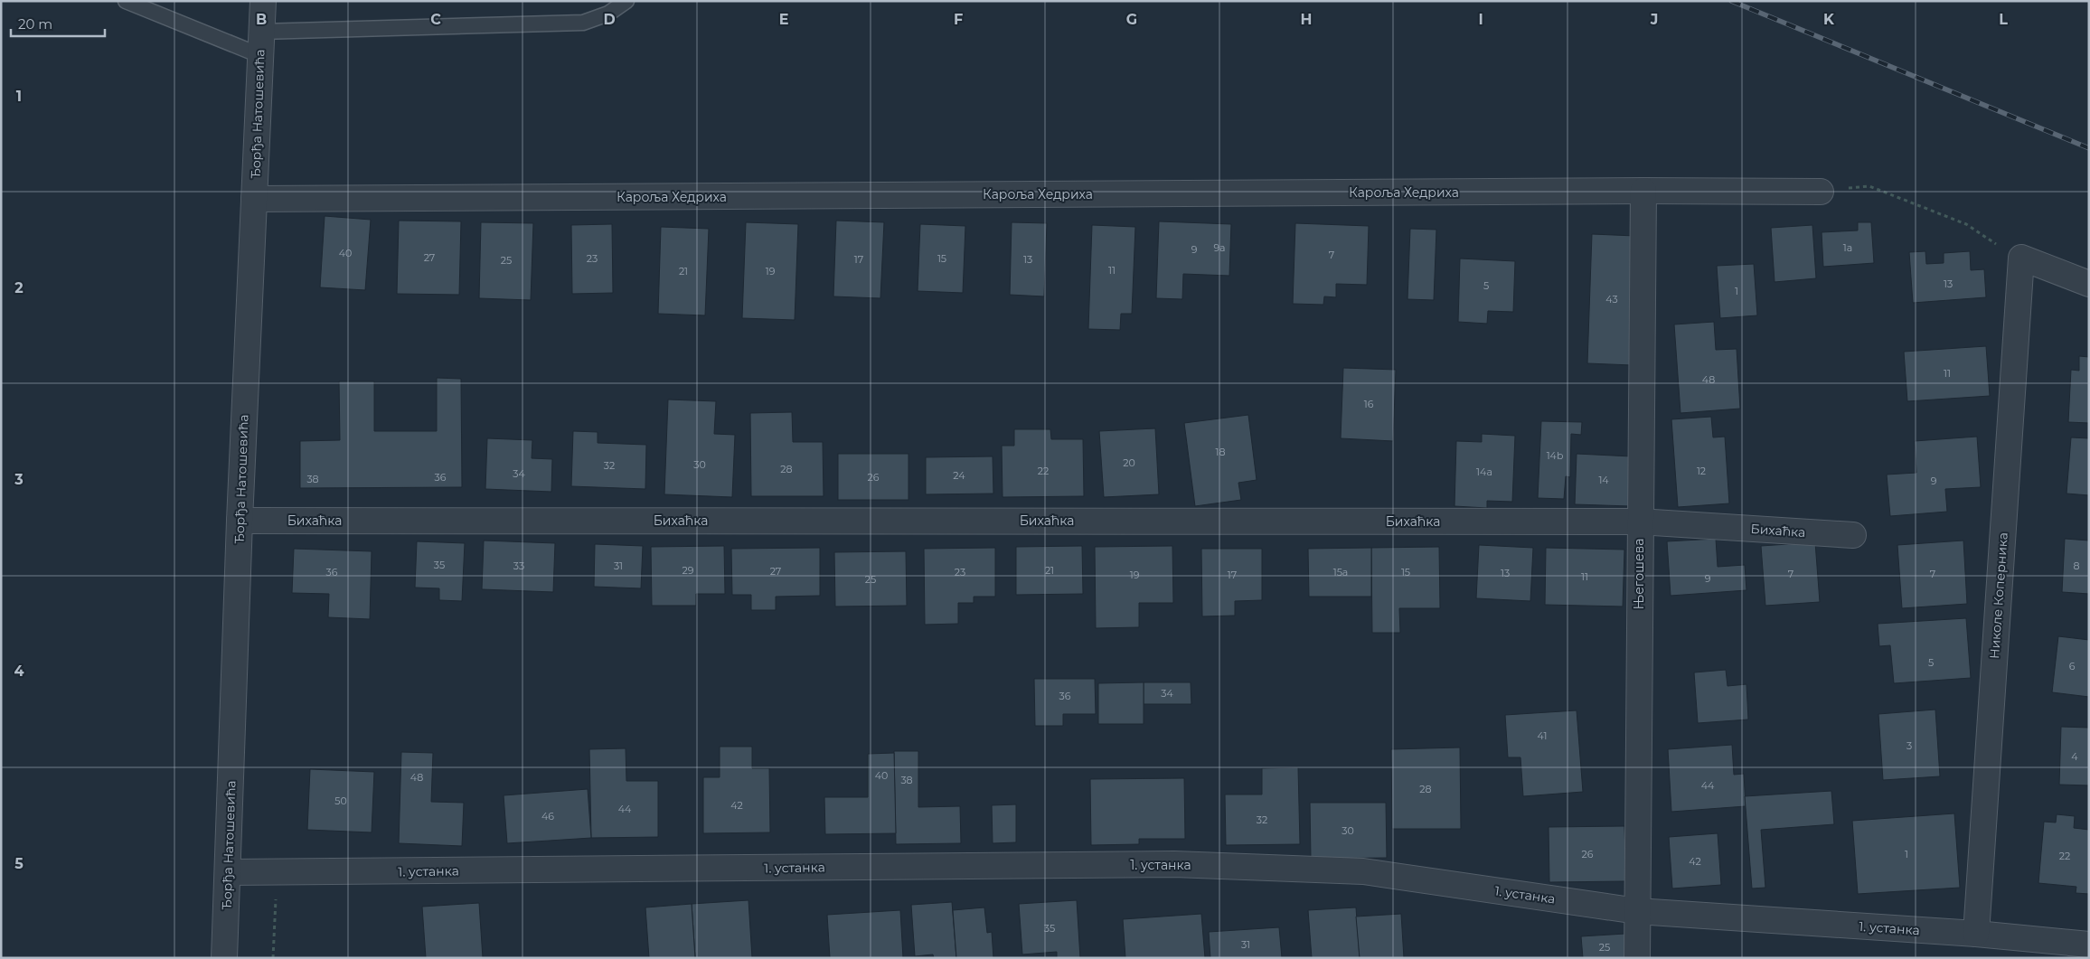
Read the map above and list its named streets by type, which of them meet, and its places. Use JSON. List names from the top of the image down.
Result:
{
  "streets": {
    "street": [
      "Ђорђа Натошевића",
      "Кароља Хедриха",
      "Бихаћка",
      "Његошева",
      "Николе Коперника",
      "1. устанка"
    ]
  },
  "crossings": [
    ["Ђорђа Натошевића", "Кароља Хедриха"],
    ["Ђорђа Натошевића", "Бихаћка"],
    ["Ђорђа Натошевића", "1. устанка"],
    ["Кароља Хедриха", "Његошева"],
    ["Бихаћка", "Његошева"],
    ["Његошева", "1. устанка"],
    ["Николе Коперника", "1. устанка"]
  ],
  "house_numbers": [
    "9a",
    "1a",
    "9",
    "40",
    "7",
    "27",
    "23",
    "15",
    "17",
    "13",
    "25",
    "11",
    "21",
    "19",
    "13",
    "5",
    "1",
    "43",
    "11",
    "48",
    "16",
    "18",
    "14b",
    "20",
    "30",
    "32",
    "28",
    "22",
    "12",
    "14a",
    "34",
    "24",
    "36",
    "26",
    "38",
    "14",
    "9",
    "35",
    "33",
    "31",
    "8",
    "29",
    "21",
    "27",
    "36",
    "23",
    "15a",
    "15",
    "13",
    "7",
    "7",
    "19",
    "17",
    "11",
    "9",
    "25",
    "5",
    "6",
    "34",
    "36",
    "41",
    "3",
    "4",
    "40",
    "48",
    "38",
    "44",
    "28",
    "50",
    "42",
    "44",
    "46",
    "32",
    "30",
    "26",
    "1",
    "22",
    "42",
    "35",
    "31",
    "25"
  ],
  "scale_bar": "20 m",
  "grid": {
    "columns": [
      "B",
      "C",
      "D",
      "E",
      "F",
      "G",
      "H",
      "I",
      "J",
      "K",
      "L"
    ],
    "rows": [
      "1",
      "2",
      "3",
      "4",
      "5"
    ]
  }
}
